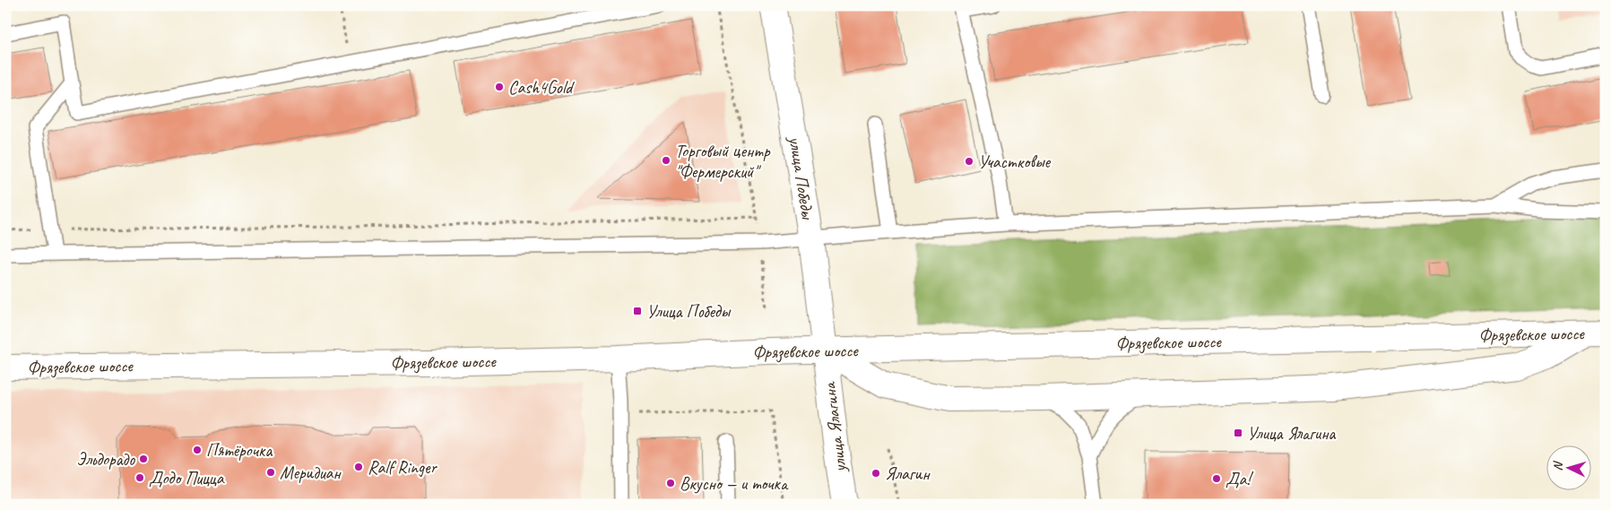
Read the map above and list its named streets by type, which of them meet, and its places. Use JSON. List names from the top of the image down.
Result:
{
  "streets": {
    "main road": ["улица Победы", "Фрязевское шоссе", "улица Ялагина"]
  },
  "crossings": [
    ["улица Победы", "Фрязевское шоссе"],
    ["улица Победы", "улица Ялагина"],
    ["Фрязевское шоссе", "улица Ялагина"]
  ],
  "places": {
    "other": [
      "Cash4Gold",
      "Торговый центр \"Фермерский\"",
      "Участковые",
      "Пятёрочка",
      "Эльдорадо",
      "Ralf Ringer",
      "Меридиан",
      "Ялагин",
      "Додо Пицца",
      "Да!",
      "Вкусно — и точка"
    ],
    "transit": ["Улица Победы", "Улица Ялагина"]
  },
  "north": "left"
}
